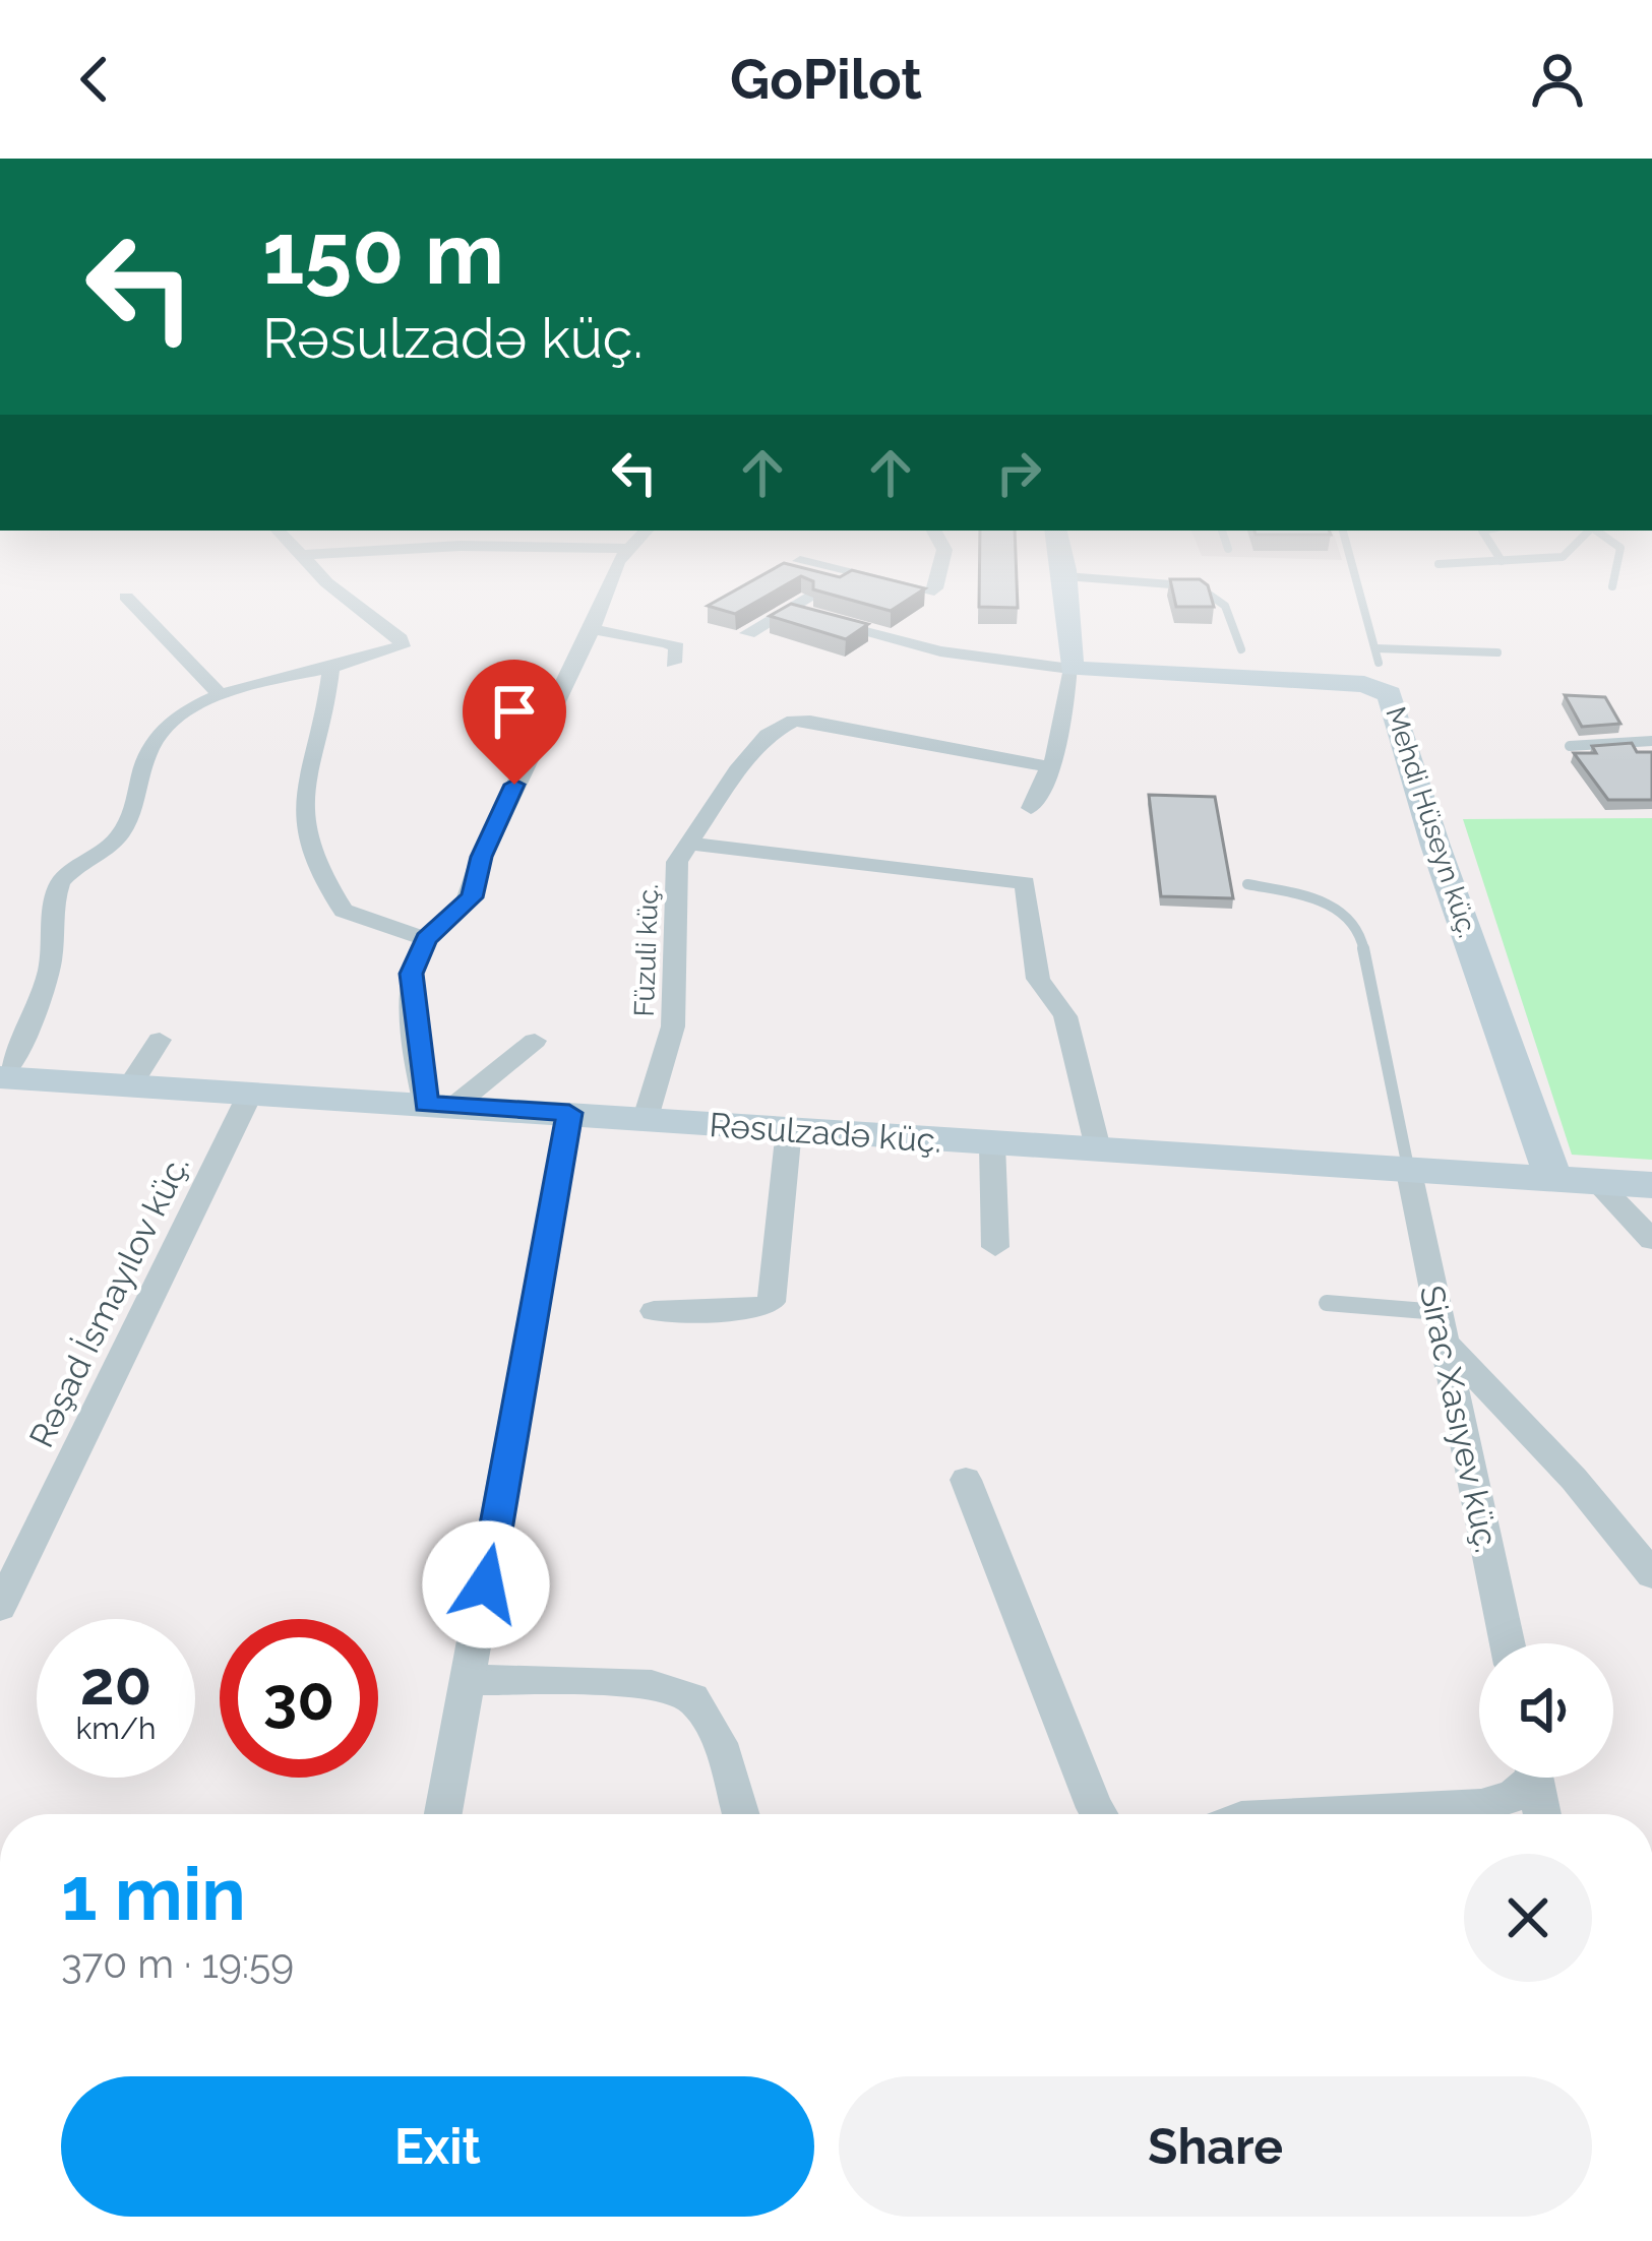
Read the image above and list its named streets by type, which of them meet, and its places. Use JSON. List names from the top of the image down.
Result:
{
  "streets": {
    "street": [
      "Mehdi Hüseyn küç.",
      "Füzuli küç.",
      "Rəsulzadə küç.",
      "Rəşad İsmayılov küç.",
      "Sirac Xasıyev küç."
    ]
  },
  "crossings": [
    ["Mehdi Hüseyn küç.", "Rəsulzadə küç."],
    ["Füzuli küç.", "Rəsulzadə küç."],
    ["Rəsulzadə küç.", "Rəşad İsmayılov küç."],
    ["Rəsulzadə küç.", "Sirac Xasıyev küç."]
  ],
  "page": {
    "header": "GoPilot",
    "turn": ["150 m", "Rəsulzadə küç."],
    "speed": "20 km/h",
    "limit": "30",
    "heading": ["1 min", "370 m · 19:59"],
    "buttons": ["Exit", "Share"]
  }
}
